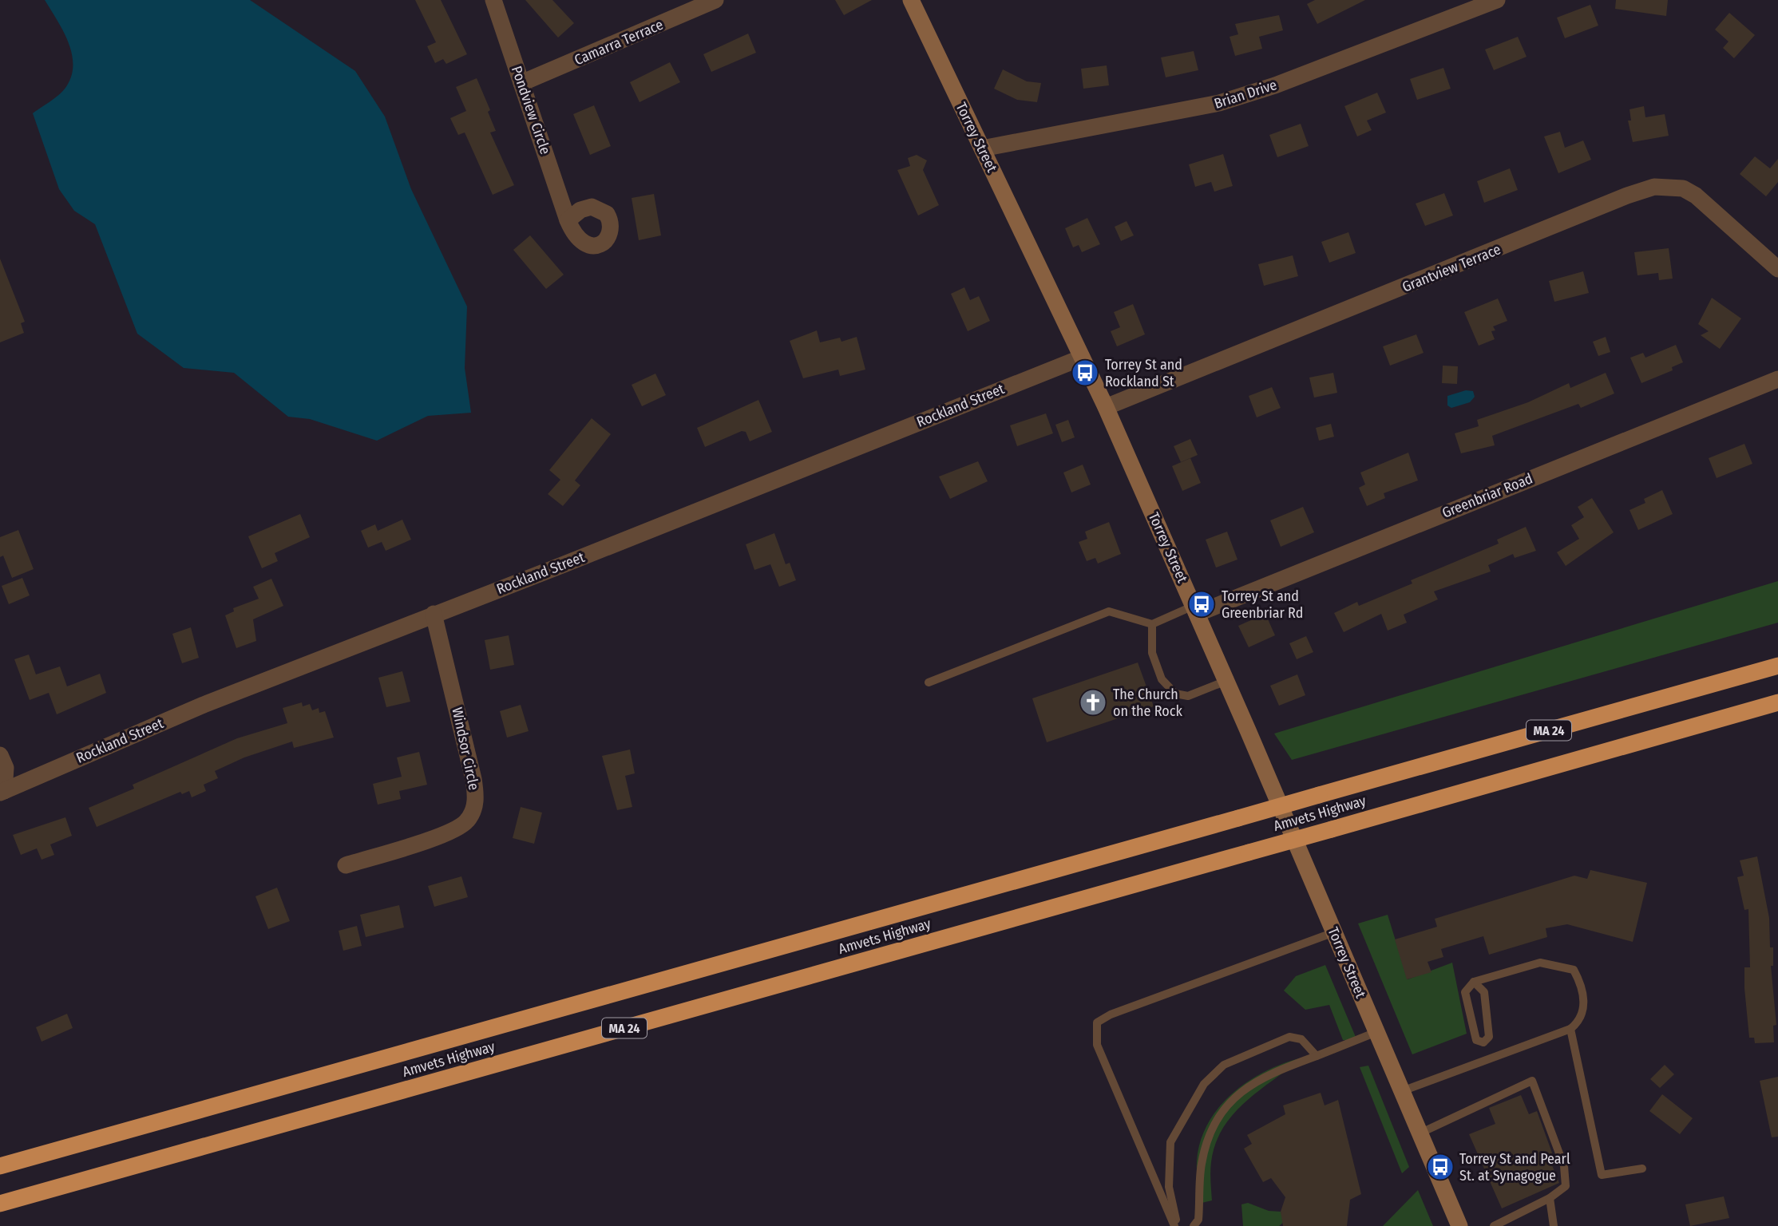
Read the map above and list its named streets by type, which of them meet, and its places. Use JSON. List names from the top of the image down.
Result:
{
  "streets": {
    "highway": ["MA 24", "Amvets Highway"],
    "main road": ["Torrey Street"],
    "street": [
      "Camarra Terrace",
      "Brian Drive",
      "Pondview Circle",
      "Grantview Terrace",
      "Rockland Street",
      "Greenbriar Road",
      "Windsor Circle"
    ]
  },
  "crossings": [
    ["Camarra Terrace", "Pondview Circle"],
    ["Brian Drive", "Torrey Street"],
    ["Torrey Street", "Grantview Terrace"],
    ["Torrey Street", "Rockland Street"],
    ["Torrey Street", "Greenbriar Road"],
    ["Rockland Street", "Windsor Circle"]
  ],
  "places": {
    "bus stop": ["Torrey St and Rockland St", "Torrey St and Greenbriar Rd", "Torrey St and Pearl St. at Synagogue"],
    "church": ["The Church on the Rock"]
  }
}
